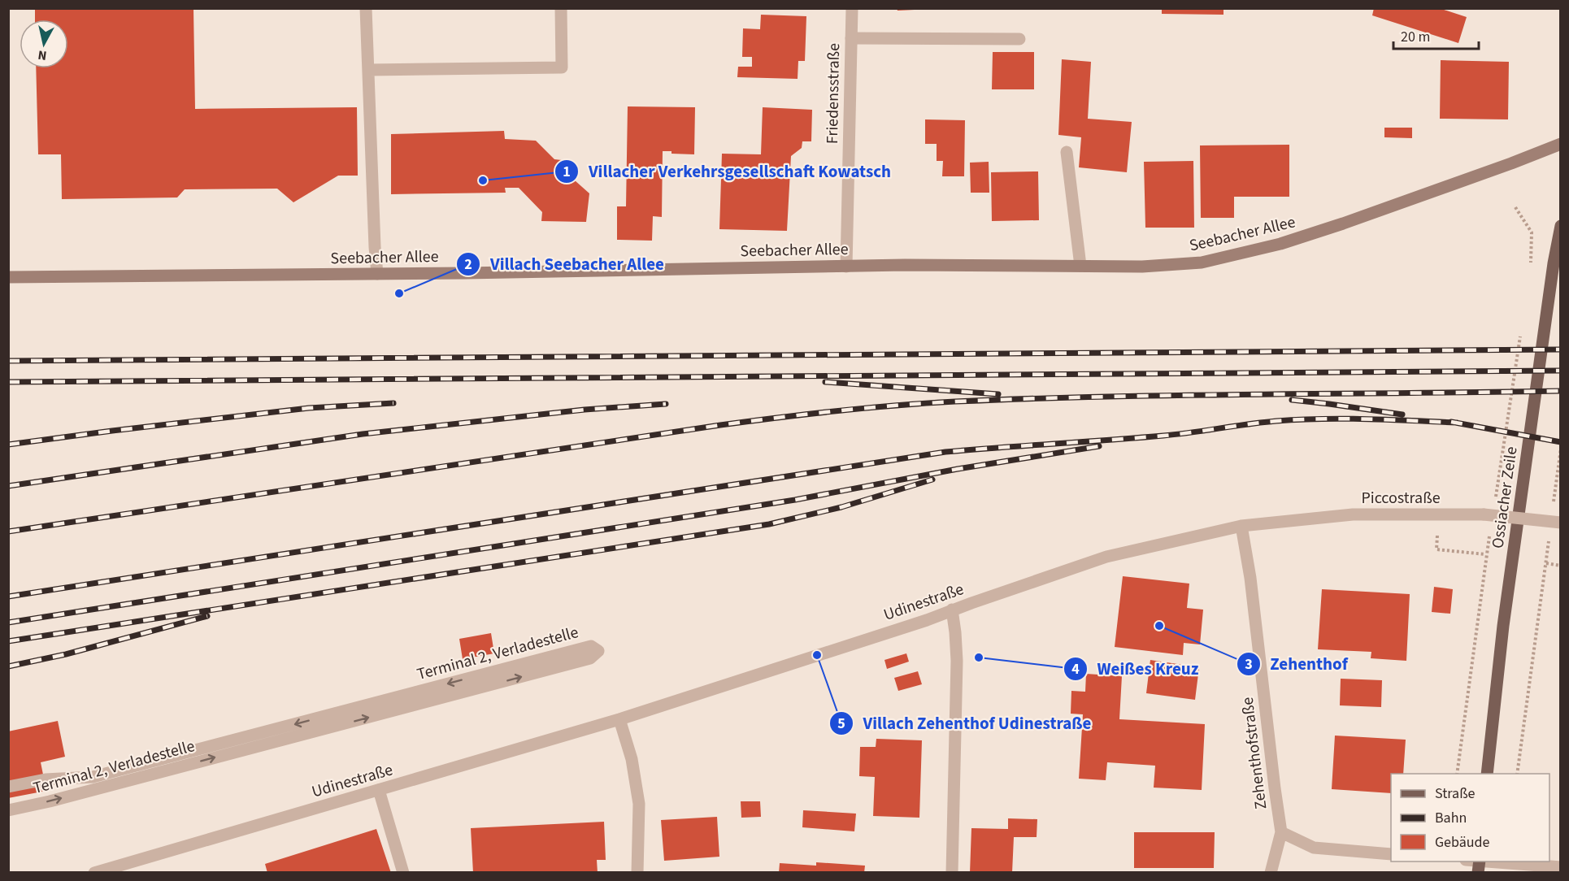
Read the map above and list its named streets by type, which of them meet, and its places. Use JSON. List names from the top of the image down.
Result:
{
  "streets": {
    "main road": ["Ossiacher Zeile"],
    "street": [
      "Friedensstraße",
      "Seebacher Allee",
      "Piccostraße",
      "Udinestraße",
      "Terminal 2, Verladestelle",
      "Zehenthofstraße"
    ]
  },
  "crossings": [
    ["Friedensstraße", "Seebacher Allee"],
    ["Piccostraße", "Udinestraße"],
    ["Piccostraße", "Zehenthofstraße"],
    ["Udinestraße", "Zehenthofstraße"]
  ],
  "places": [
    "Villacher Verkehrsgesellschaft Kowatsch",
    "Villach Seebacher Allee",
    "Zehenthof",
    "Villach Zehenthof Udinestraße",
    "Weißes Kreuz"
  ],
  "legend": ["Straße", "Bahn", "Gebäude"],
  "scale_bar": "20 m",
  "north": "bottom"
}
